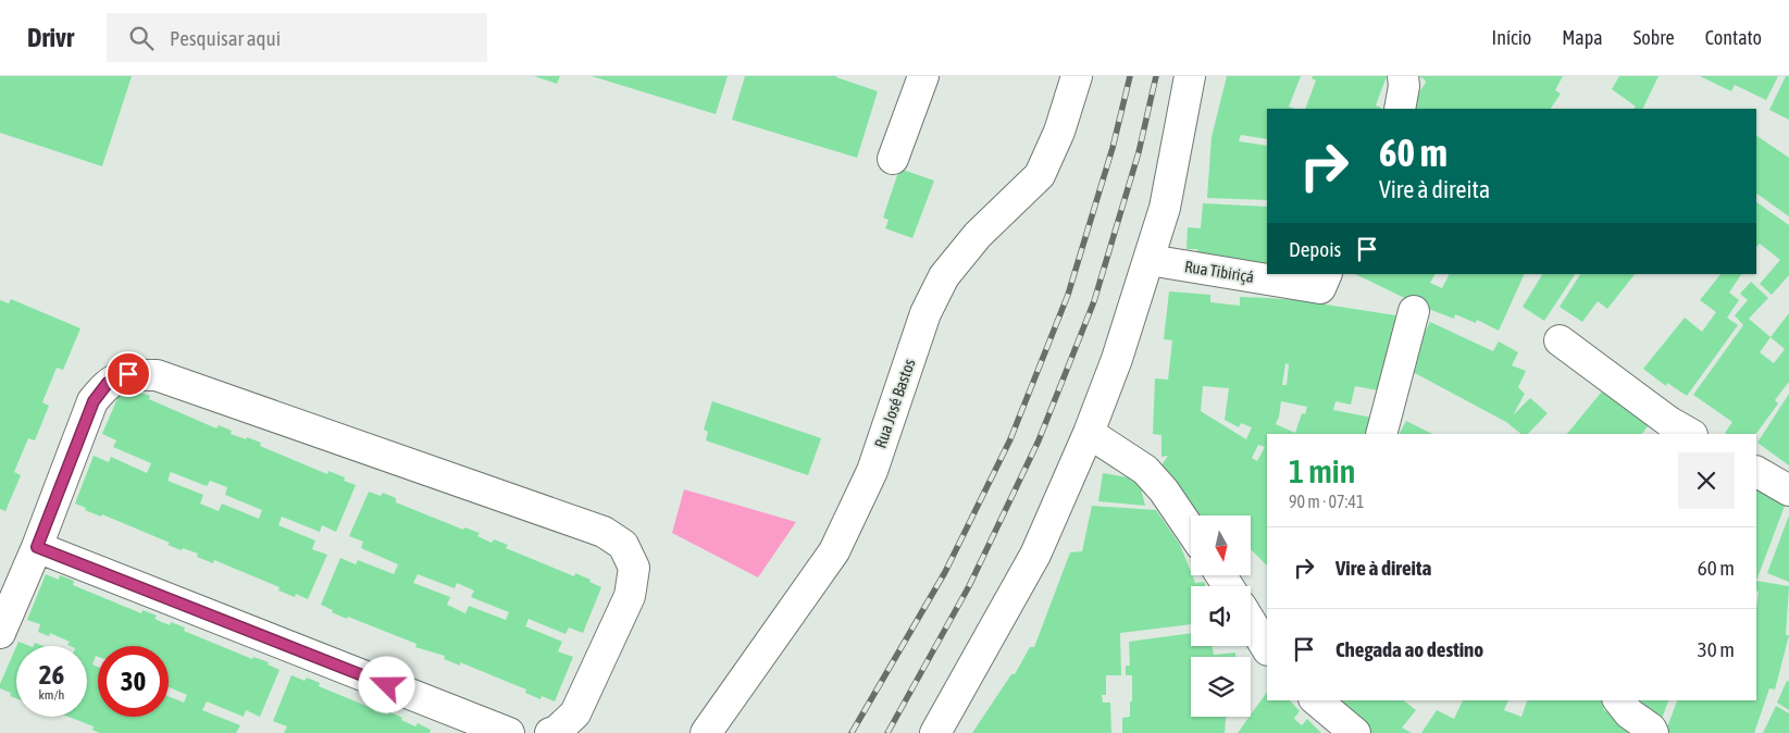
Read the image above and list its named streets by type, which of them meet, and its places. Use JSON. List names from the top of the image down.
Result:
{
  "streets": {
    "street": ["Rua Tibiriçá", "Rua José Bastos"]
  },
  "north": "bottom",
  "page": {
    "header": "Drivr",
    "search": "Pesquisar aqui",
    "nav": [
      "Início",
      "Mapa",
      "Sobre",
      "Contato"
    ],
    "turn": ["60 m", "Vire à direita"],
    "then": "Depois",
    "heading": ["1 min", "90 m · 07:41"],
    "list": [
      {
        "name": "Vire à direita",
        "value": "60 m"
      },
      {
        "name": "Chegada ao destino",
        "value": "30 m"
      }
    ],
    "speed": "26 km/h",
    "limit": "30"
  }
}
